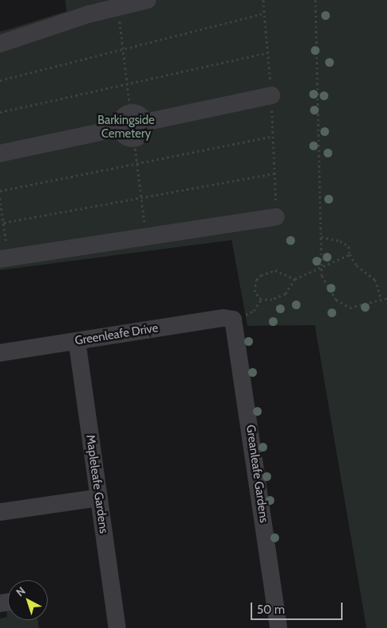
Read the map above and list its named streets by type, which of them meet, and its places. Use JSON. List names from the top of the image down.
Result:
{
  "streets": {
    "street": ["Greenleafe Drive", "Greanleafe Gardens", "Mapleleafe Gardens"]
  },
  "crossings": [
    ["Greenleafe Drive", "Greanleafe Gardens"],
    ["Greenleafe Drive", "Mapleleafe Gardens"]
  ],
  "parks": ["Barkingside Cemetery"],
  "scale_bar": "50 m",
  "north": "top left"
}
